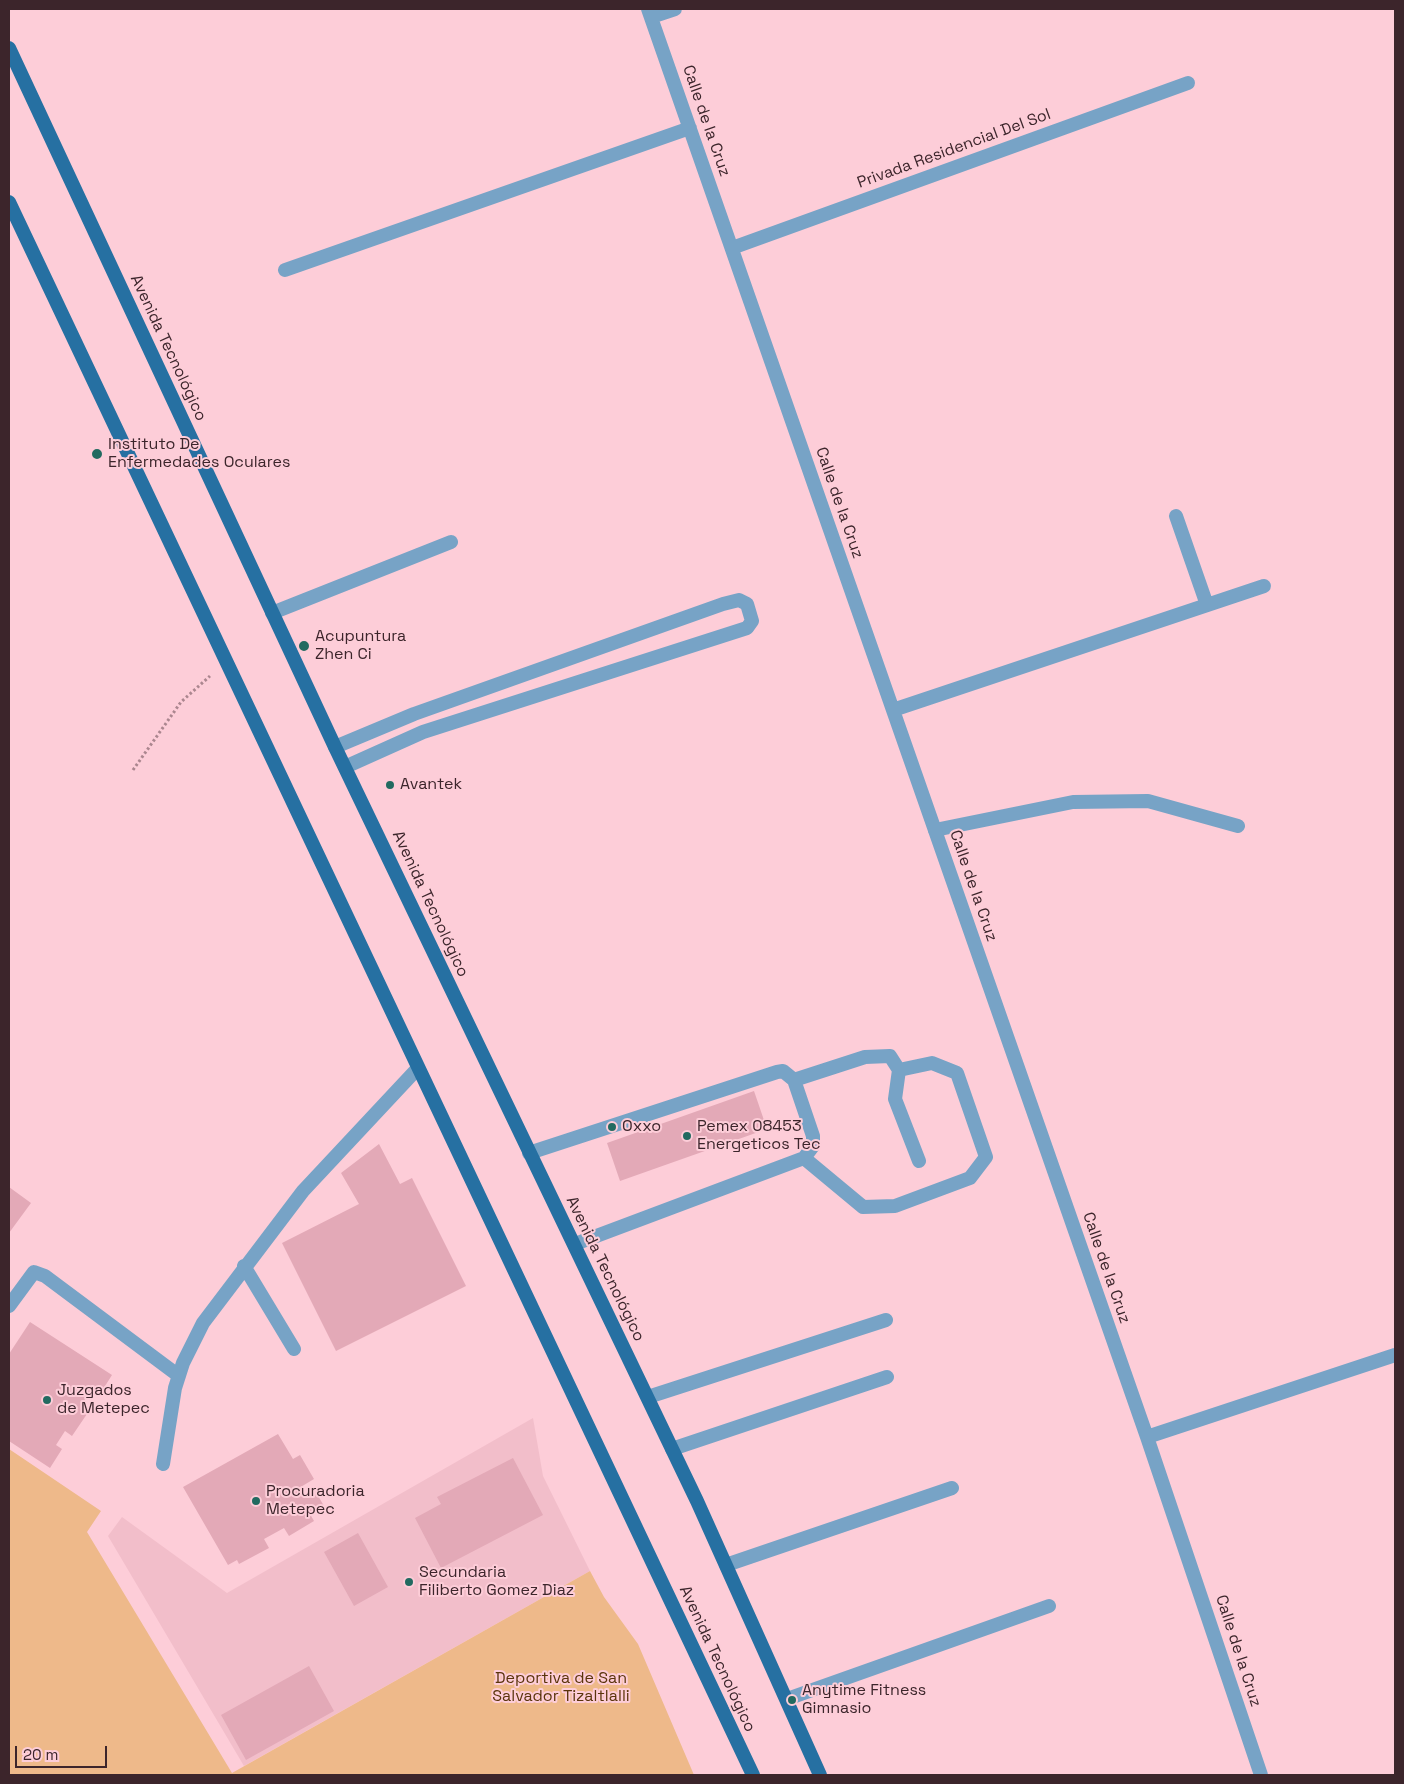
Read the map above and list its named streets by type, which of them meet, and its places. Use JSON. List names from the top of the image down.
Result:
{
  "streets": {
    "main road": ["Avenida Tecnológico"],
    "street": ["Calle de la Cruz", "Privada Residencial Del Sol"]
  },
  "crossings": [
    ["Calle de la Cruz", "Privada Residencial Del Sol"]
  ],
  "parks": ["Deportiva de San Salvador Tizaltlalli"],
  "places": [
    "Instituto De Enfermedades Oculares",
    "Acupuntura Zhen Ci",
    "Avantek",
    "Oxxo",
    "Pemex 08453 Energeticos Tec",
    "Juzgados de Metepec",
    "Procuradoria Metepec",
    "Secundaria Filiberto Gomez Diaz",
    "Anytime Fitness Gimnasio"
  ],
  "scale_bar": "20 m"
}
